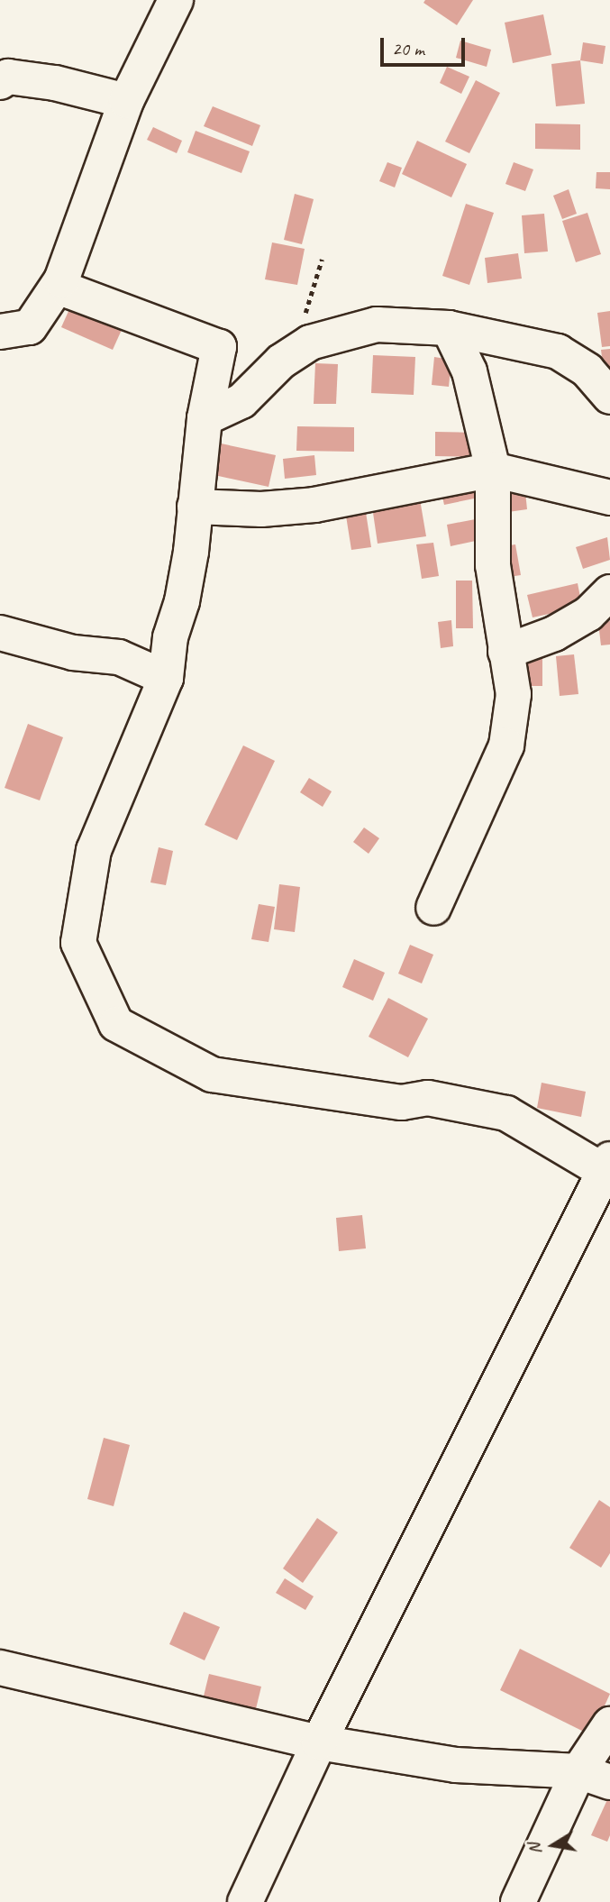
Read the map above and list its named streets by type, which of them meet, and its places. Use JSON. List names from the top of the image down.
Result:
{
  "scale_bar": "20 m",
  "north": "left"
}
